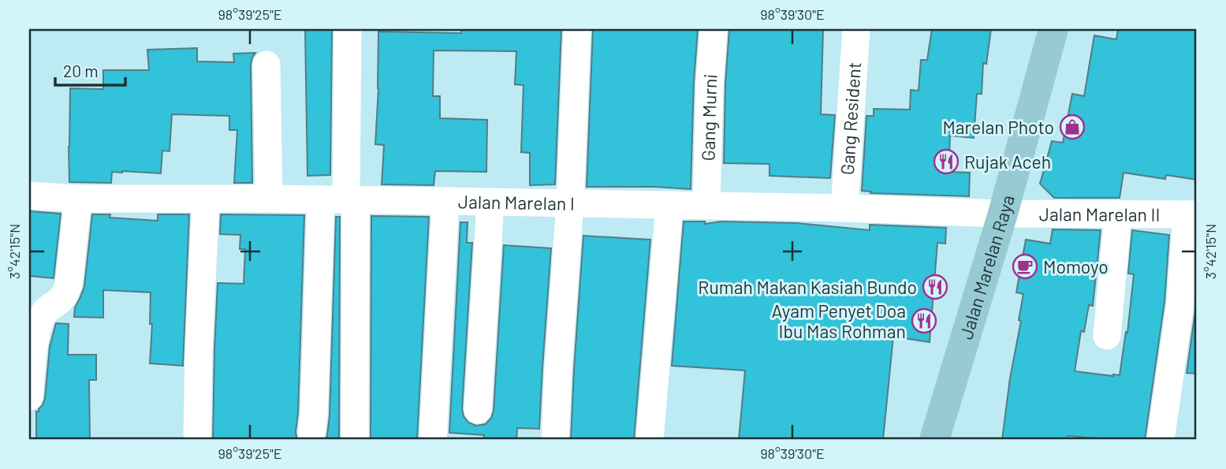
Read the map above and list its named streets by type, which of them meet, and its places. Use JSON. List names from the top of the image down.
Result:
{
  "streets": {
    "main road": ["Jalan Marelan Raya"],
    "street": [
      "Gang Murni",
      "Gang Resident",
      "Jalan Marelan I",
      "Jalan Marelan II"
    ]
  },
  "crossings": [
    ["Gang Murni", "Jalan Marelan I"],
    ["Gang Resident", "Jalan Marelan I"],
    ["Jalan Marelan I", "Jalan Marelan II"],
    ["Jalan Marelan I", "Jalan Marelan Raya"],
    ["Jalan Marelan II", "Jalan Marelan Raya"]
  ],
  "places": {
    "shop": ["Marelan Photo"],
    "restaurant": ["Rujak Aceh", "Rumah Makan Kasiah Bundo", "Ayam Penyet Doa Ibu Mas Rohman"],
    "cafe": ["Momoyo"]
  },
  "scale_bar": "20 m",
  "coordinates": ["98°39'25\"E", "98°39'30\"E", "3°42'15\"N"]
}
